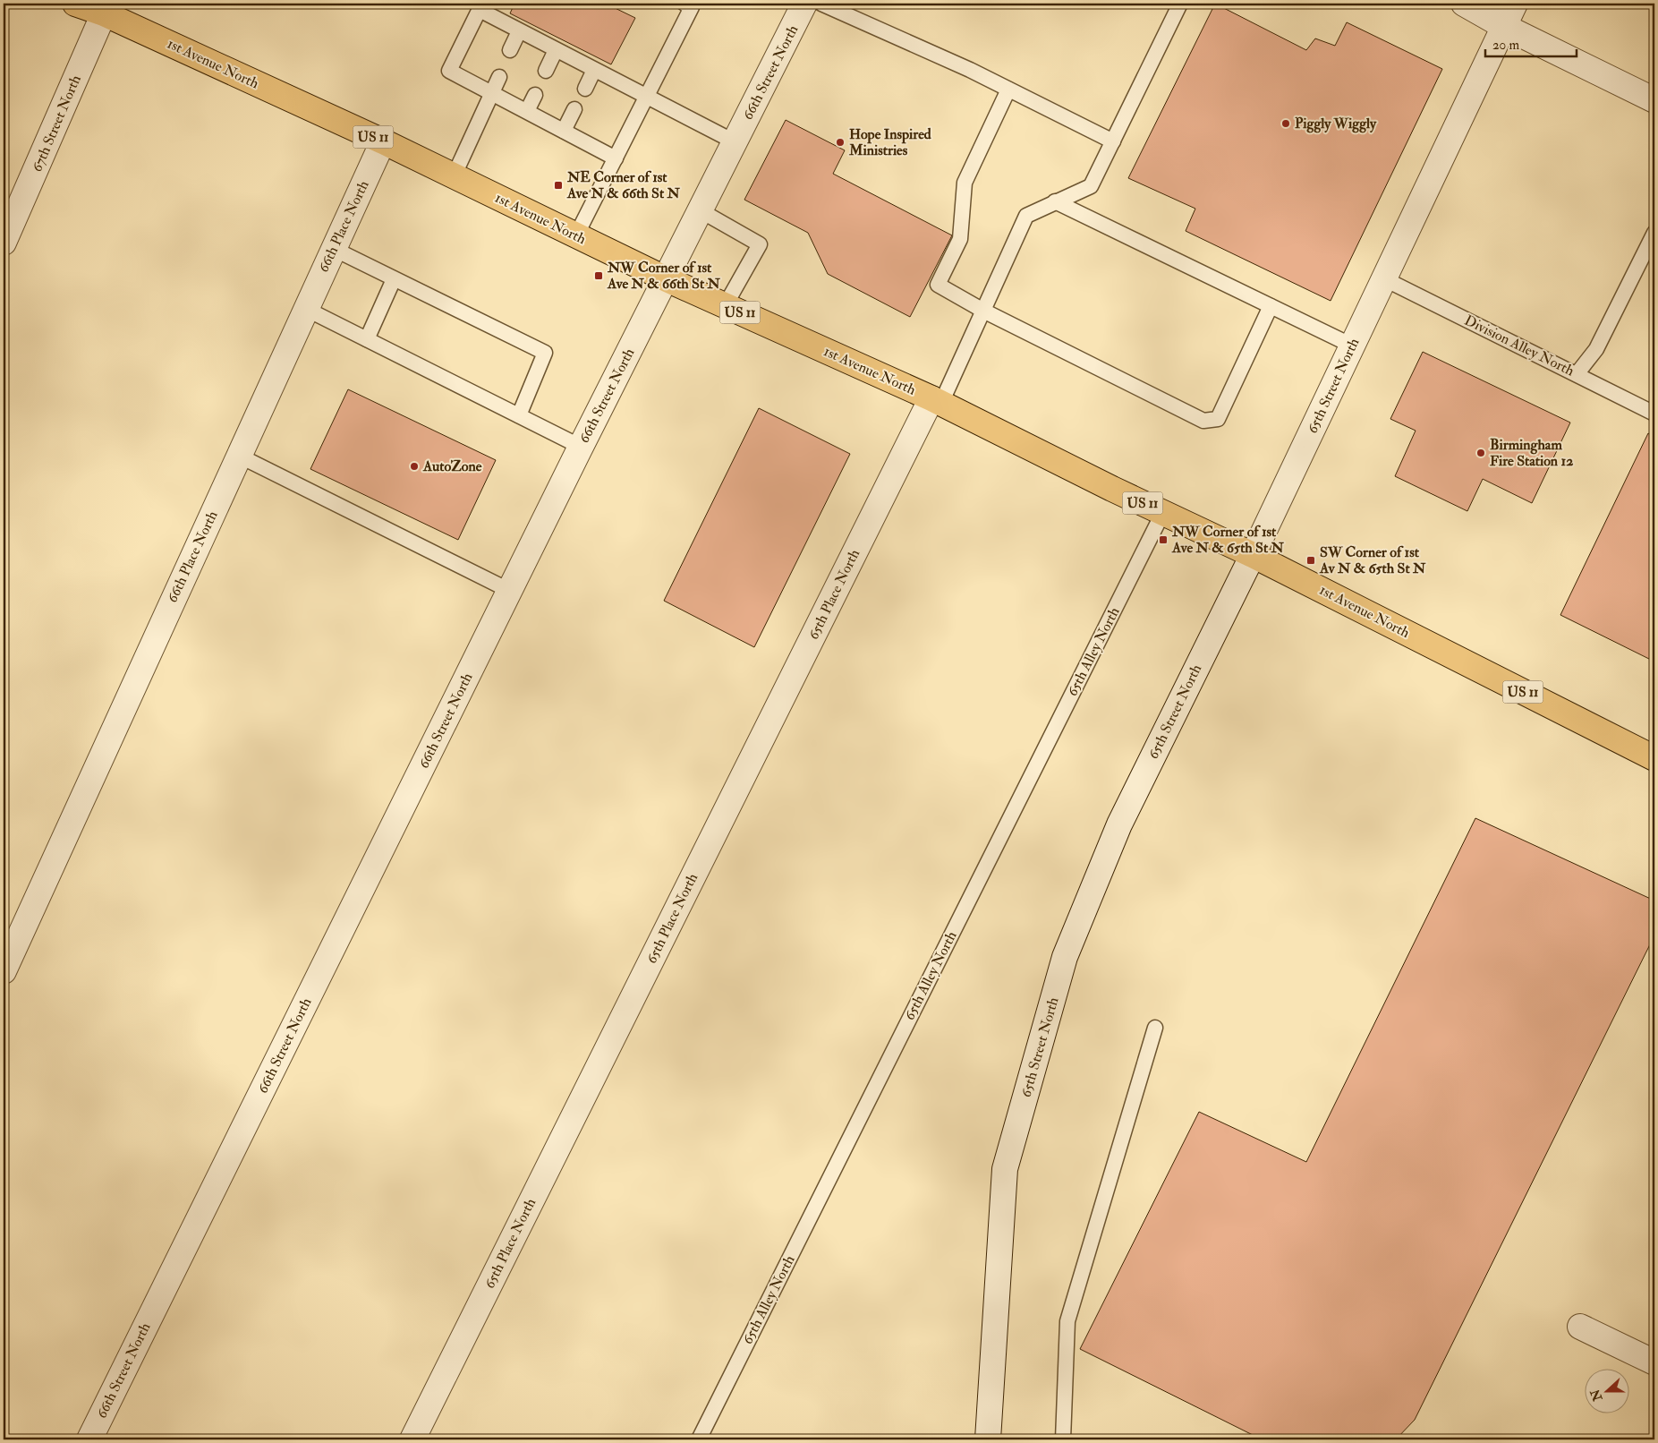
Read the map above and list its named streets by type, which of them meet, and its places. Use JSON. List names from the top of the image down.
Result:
{
  "streets": {
    "main road": ["1st Avenue North", "US 11"],
    "street": [
      "66th Street North",
      "67th Street North",
      "66th Place North",
      "65th Street North",
      "65th Place North"
    ],
    "lane": ["Division Alley North", "65th Alley North"]
  },
  "crossings": [
    ["1st Avenue North", "66th Street North"],
    ["1st Avenue North", "67th Street North"],
    ["1st Avenue North", "66th Place North"],
    ["1st Avenue North", "65th Street North"],
    ["1st Avenue North", "65th Place North"],
    ["1st Avenue North", "65th Alley North"],
    ["Division Alley North", "65th Street North"]
  ],
  "places": {
    "other": [
      "Piggly Wiggly",
      "Hope Inspired Ministries",
      "Birmingham Fire Station 12",
      "AutoZone"
    ],
    "transit": [
      "NE Corner of 1st Ave N & 66th St N",
      "NW Corner of 1st Ave N & 66th St N",
      "NW Corner of 1st Ave N & 65th St N",
      "SW Corner of 1st Av N & 65th St N"
    ]
  },
  "scale_bar": "20 m",
  "north": "left"
}
